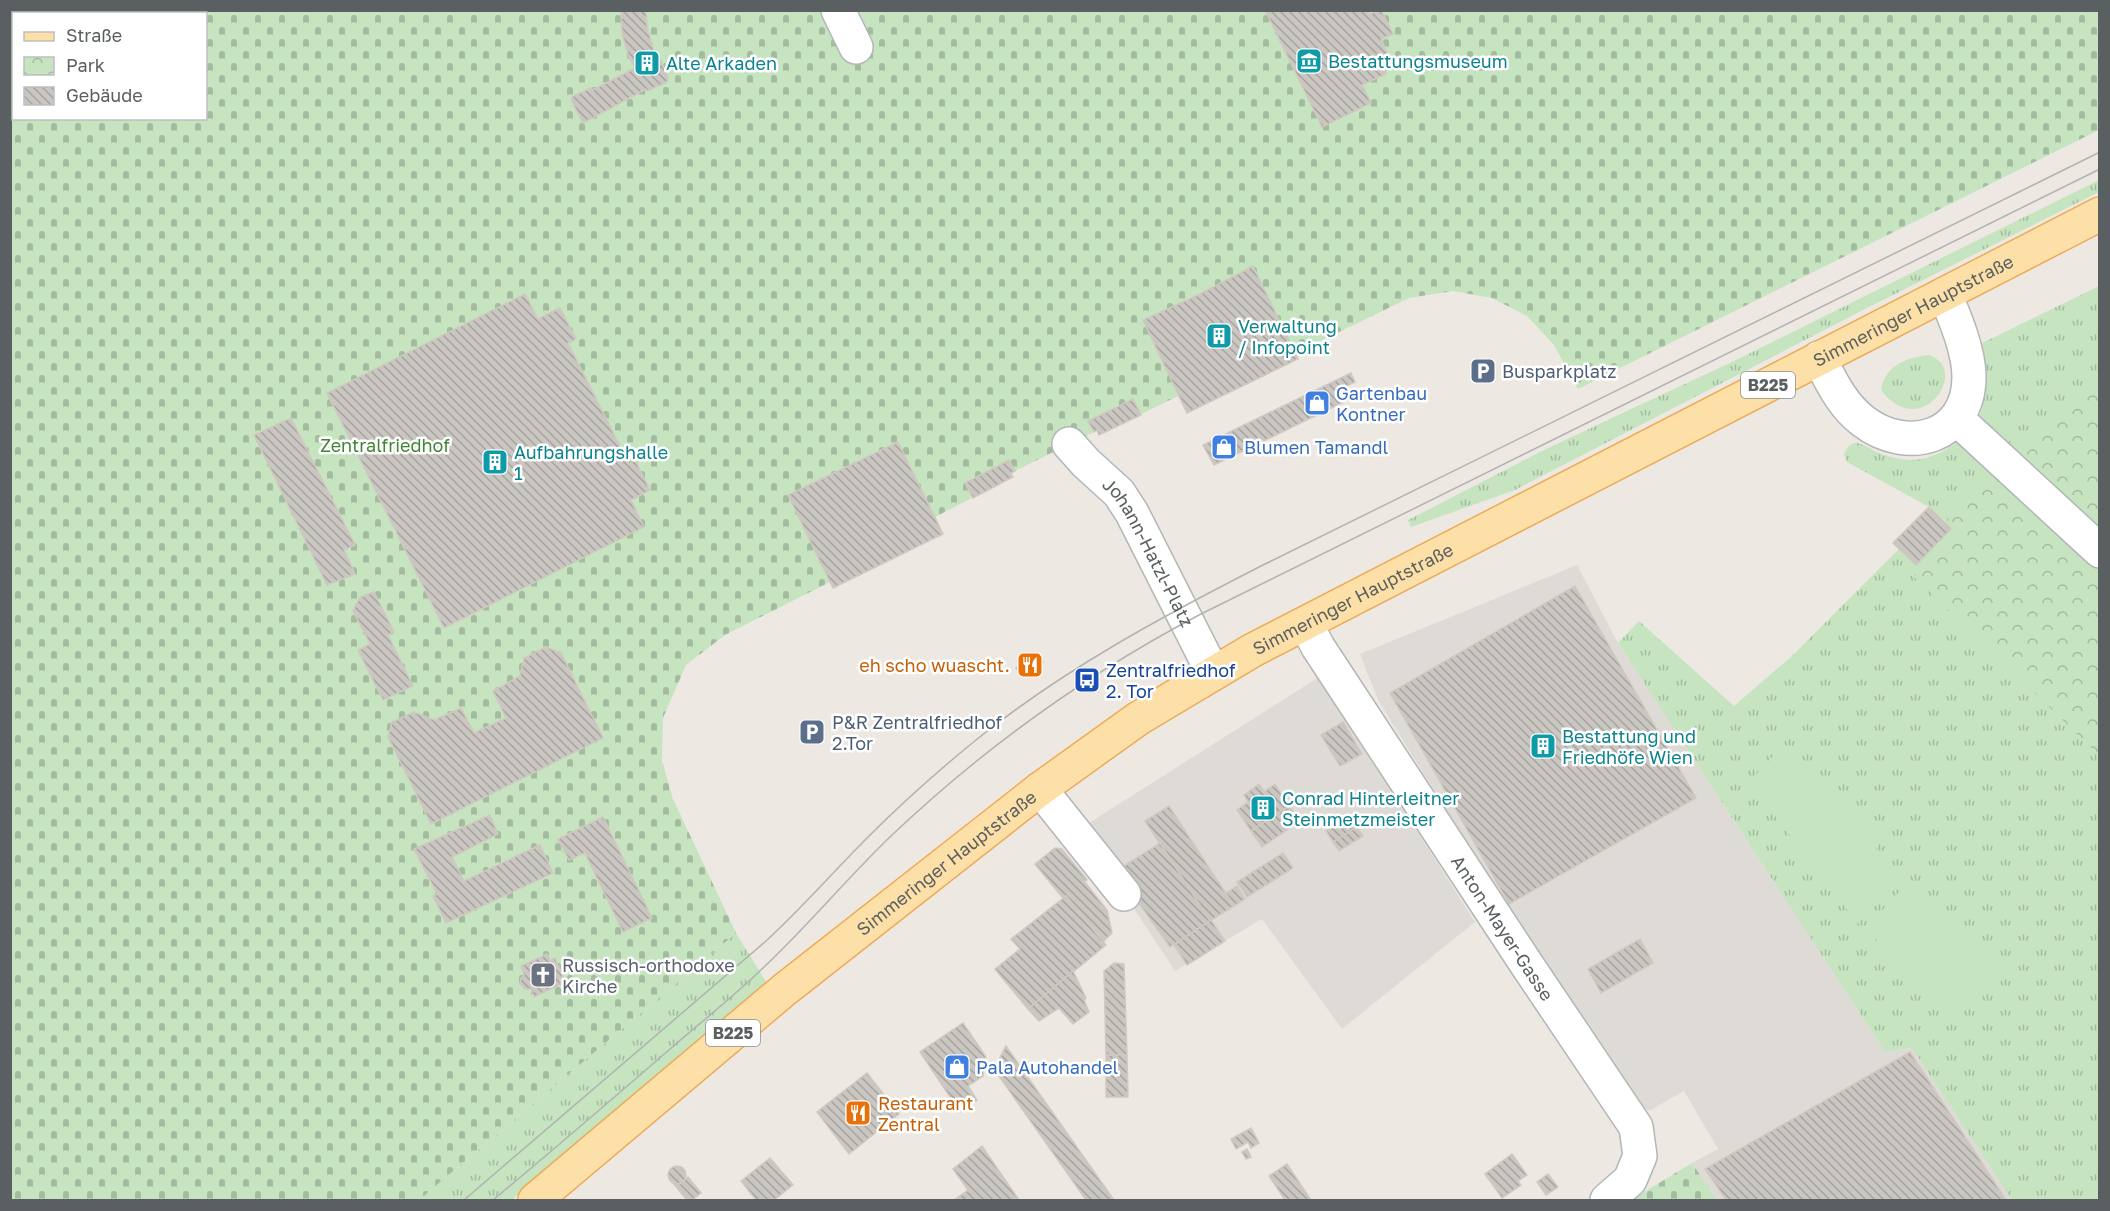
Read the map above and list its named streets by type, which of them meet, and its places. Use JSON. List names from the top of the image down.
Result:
{
  "streets": {
    "main road": ["Simmeringer Hauptstraße", "B225"],
    "street": ["Johann-Hatzl-Platz", "Anton-Mayer-Gasse"]
  },
  "crossings": [
    ["Simmeringer Hauptstraße", "Johann-Hatzl-Platz"],
    ["Simmeringer Hauptstraße", "Anton-Mayer-Gasse"]
  ],
  "parks": ["Zentralfriedhof"],
  "places": {
    "museum": ["Bestattungsmuseum"],
    "building": [
      "Alte Arkaden",
      "Verwaltung / Infopoint",
      "Aufbahrungshalle 1",
      "Bestattung und Friedhöfe Wien",
      "Conrad Hinterleitner Steinmetzmeister"
    ],
    "parking": ["Busparkplatz", "P&R Zentralfriedhof 2.Tor"],
    "shop": ["Gartenbau Kontner", "Blumen Tamandl", "Pala Autohandel"],
    "restaurant": ["eh scho wuascht.", "Restaurant Zentral"],
    "bus stop": ["Zentralfriedhof 2. Tor"],
    "church": ["Russisch-orthodoxe Kirche"]
  },
  "legend": ["Straße", "Park", "Gebäude"]
}
